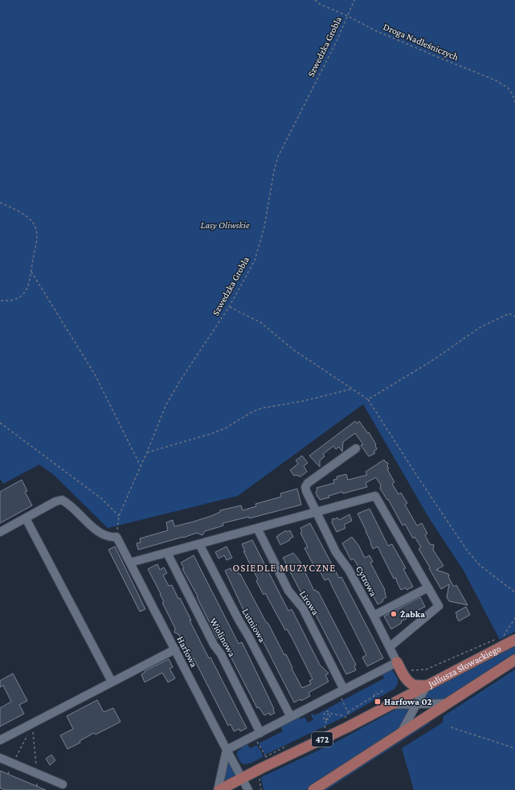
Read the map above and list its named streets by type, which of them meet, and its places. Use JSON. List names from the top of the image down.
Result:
{
  "streets": {
    "main road": ["Juliusza Słowackiego", "472"],
    "street": [
      "Cytrowa",
      "Lirowa",
      "Lutniowa",
      "Wiolinowa",
      "Harfowa"
    ],
    "path": ["Droga Nadleśniczych", "Szwedzka Grobla"]
  },
  "crossings": [
    ["Droga Nadleśniczych", "Szwedzka Grobla"],
    ["Szwedzka Grobla", "Harfowa"],
    ["Harfowa", "Juliusza Słowackiego"],
    ["Harfowa", "472"],
    ["Juliusza Słowackiego", "472"]
  ],
  "districts": ["OSIEDLE MUZYCZNE"],
  "parks": ["Lasy Oliwskie"],
  "places": {
    "other": ["Żabka"],
    "transit": ["Harfowa 02"]
  }
}
